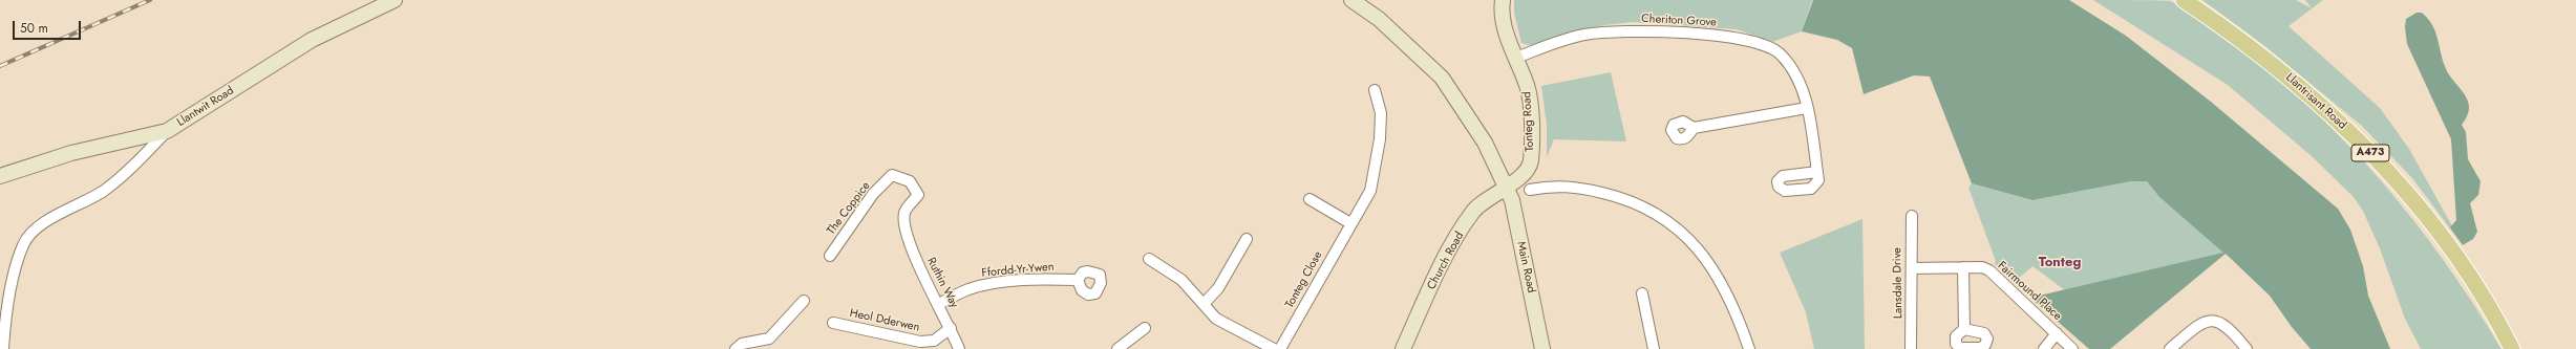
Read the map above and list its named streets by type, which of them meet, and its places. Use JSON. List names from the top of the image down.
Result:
{
  "streets": {
    "main road": [
      "Llantrisant Road",
      "Llantwit Road",
      "Tonteg Road",
      "A473",
      "Church Road",
      "Main Road"
    ],
    "street": [
      "Cheriton Grove",
      "The Coppice",
      "Ffordd-Yr-Ywen",
      "Tonteg Close",
      "Ruthin Way",
      "Lansdale Drive",
      "Fairmound Place",
      "Heol Dderwen"
    ]
  },
  "crossings": [
    ["Cheriton Grove", "Tonteg Road"],
    ["Tonteg Road", "Church Road"],
    ["Tonteg Road", "Main Road"],
    ["The Coppice", "Ruthin Way"],
    ["Church Road", "Main Road"],
    ["Ffordd-Yr-Ywen", "Ruthin Way"],
    ["Ruthin Way", "Heol Dderwen"],
    ["Lansdale Drive", "Fairmound Place"]
  ],
  "districts": ["Tonteg"],
  "scale_bar": "50 m"
}
